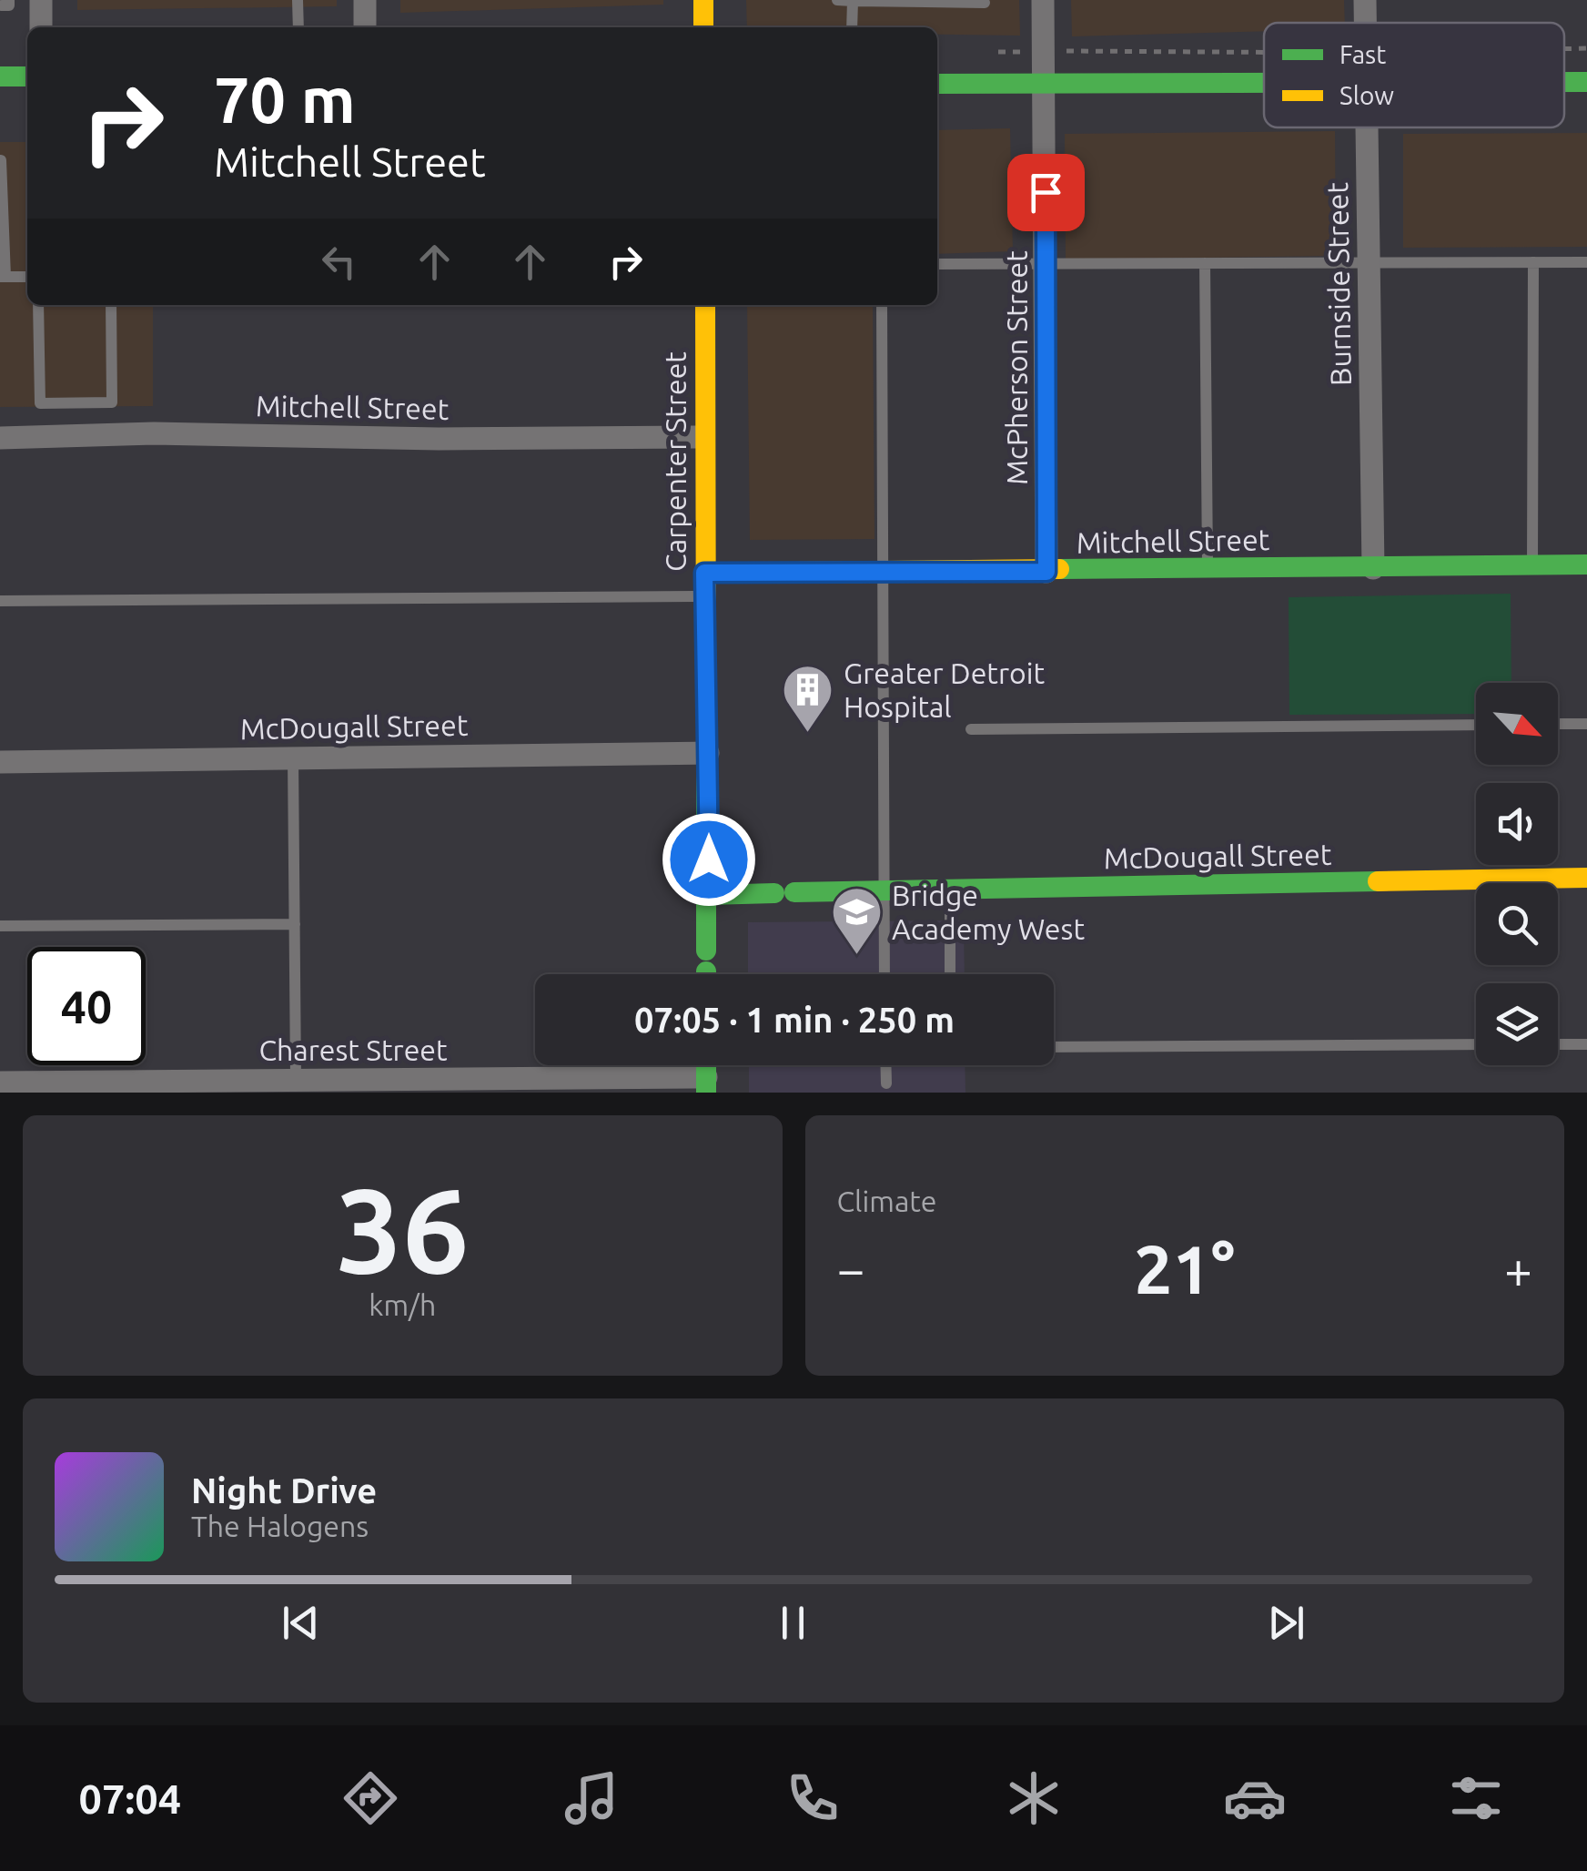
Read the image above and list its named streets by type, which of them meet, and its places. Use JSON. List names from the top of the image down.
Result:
{
  "streets": {
    "street": [
      "Burnside Street",
      "McPherson Street",
      "Mitchell Street",
      "Carpenter Street",
      "McDougall Street",
      "Charest Street"
    ]
  },
  "crossings": [
    ["Burnside Street", "Mitchell Street"],
    ["McPherson Street", "Mitchell Street"],
    ["Mitchell Street", "Carpenter Street"],
    ["Carpenter Street", "McDougall Street"]
  ],
  "places": {
    "building": ["Greater Detroit Hospital"],
    "school or university": ["Bridge Academy West"]
  },
  "legend": ["Fast", "Slow"],
  "north": "bottom right",
  "page": {
    "turn": ["70 m", "Mitchell Street"],
    "limit": "40",
    "trip": "07:05 · 1 min · 250 m",
    "tile": [
      ["36", "km/h"],
      "Climate"
    ],
    "heat": ["−", "21°", "+"],
    "song": ["Night Drive", "The Halogens"],
    "tabs": "07:04"
  }
}
